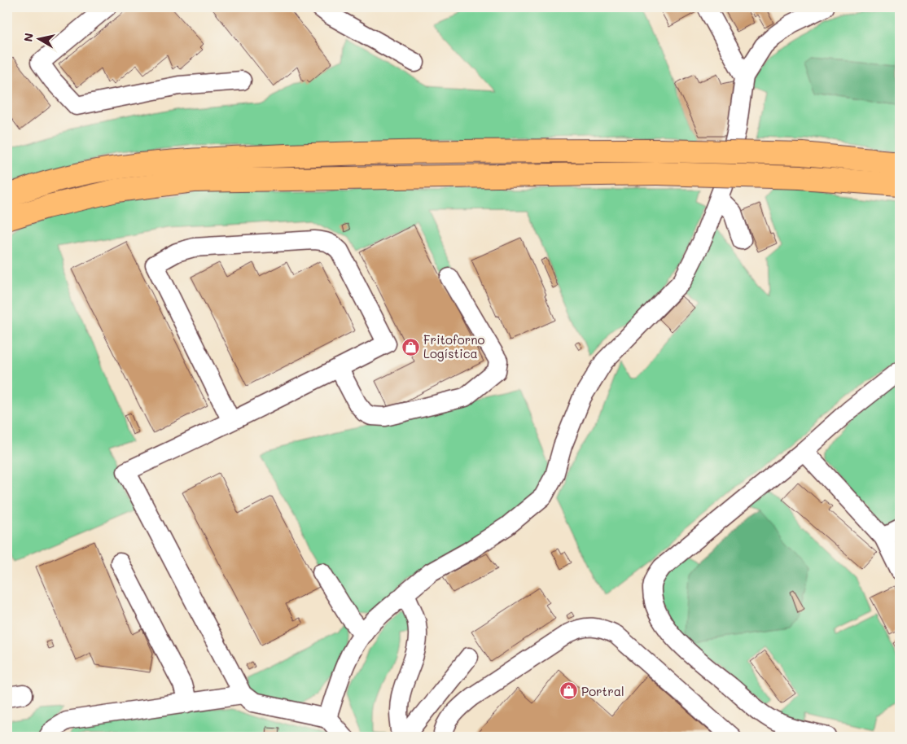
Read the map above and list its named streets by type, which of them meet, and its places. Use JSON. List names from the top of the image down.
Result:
{
  "places": {
    "shop": ["Fritoforno Logística", "Portral"]
  },
  "north": "left"
}
